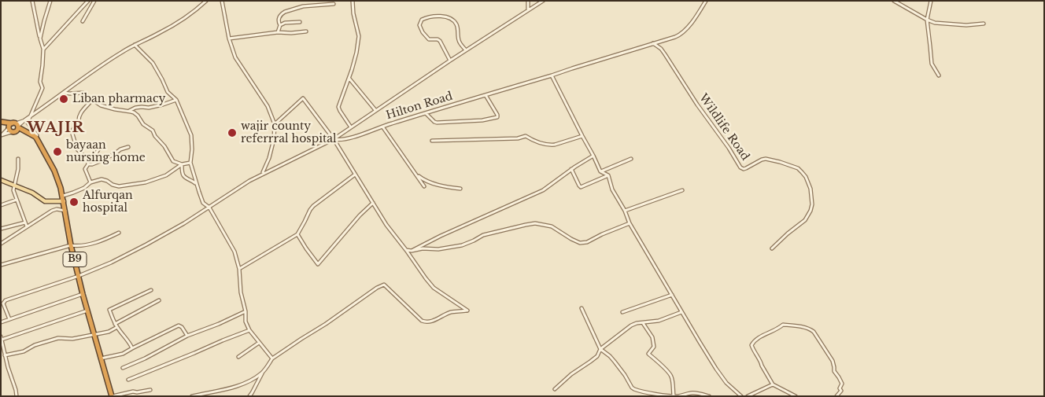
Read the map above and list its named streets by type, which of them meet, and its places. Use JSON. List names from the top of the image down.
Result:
{
  "streets": {
    "highway": ["B9"],
    "street": ["Hilton Road", "Wildlife Road"]
  },
  "crossings": [
    ["Hilton Road", "Wildlife Road"]
  ],
  "districts": ["WAJIR"],
  "places": [
    "Liban pharmacy",
    "wajir county referrral hospital",
    "bayaan nursing home",
    "Alfurqan hospital"
  ]
}
